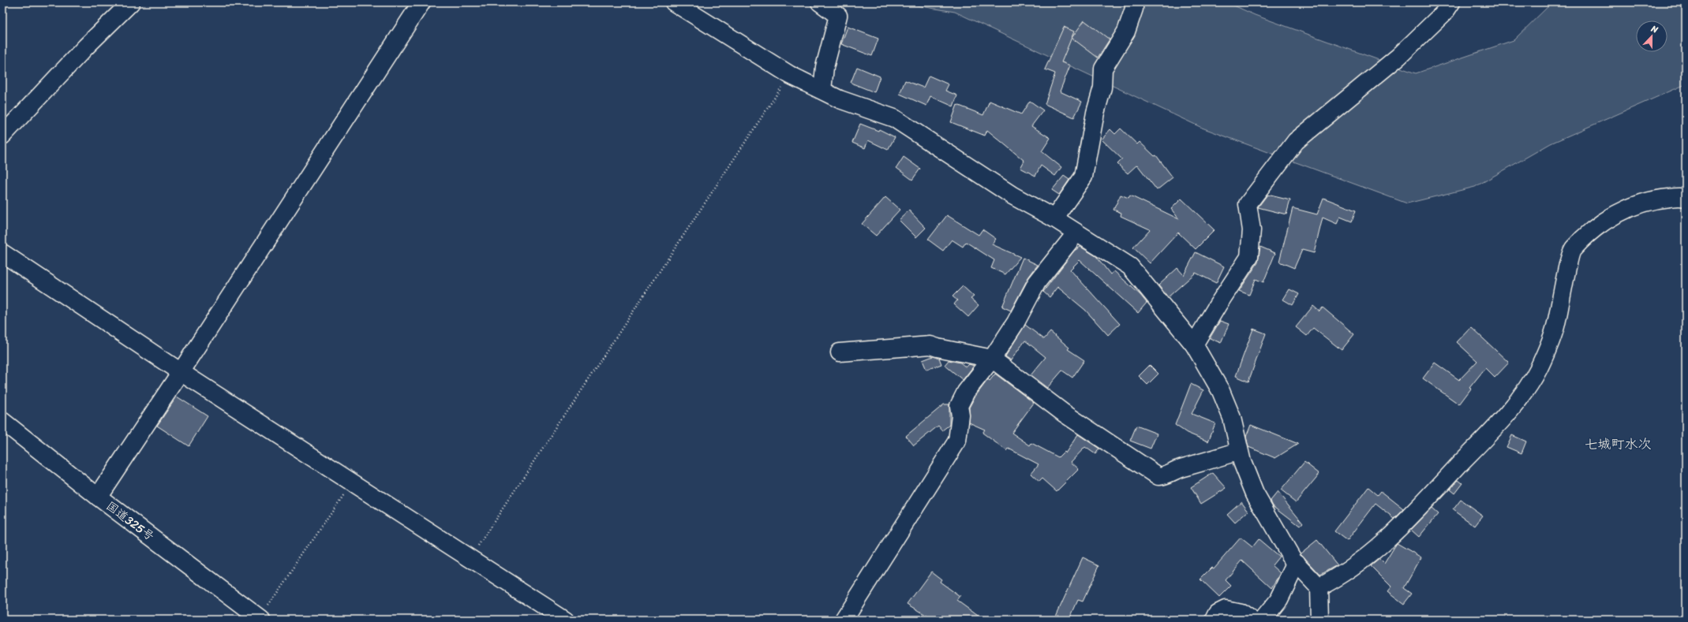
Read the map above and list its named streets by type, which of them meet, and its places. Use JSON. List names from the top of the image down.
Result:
{
  "streets": {
    "main road": ["国道325号"]
  },
  "districts": ["七城町水次"],
  "north": "top"
}
